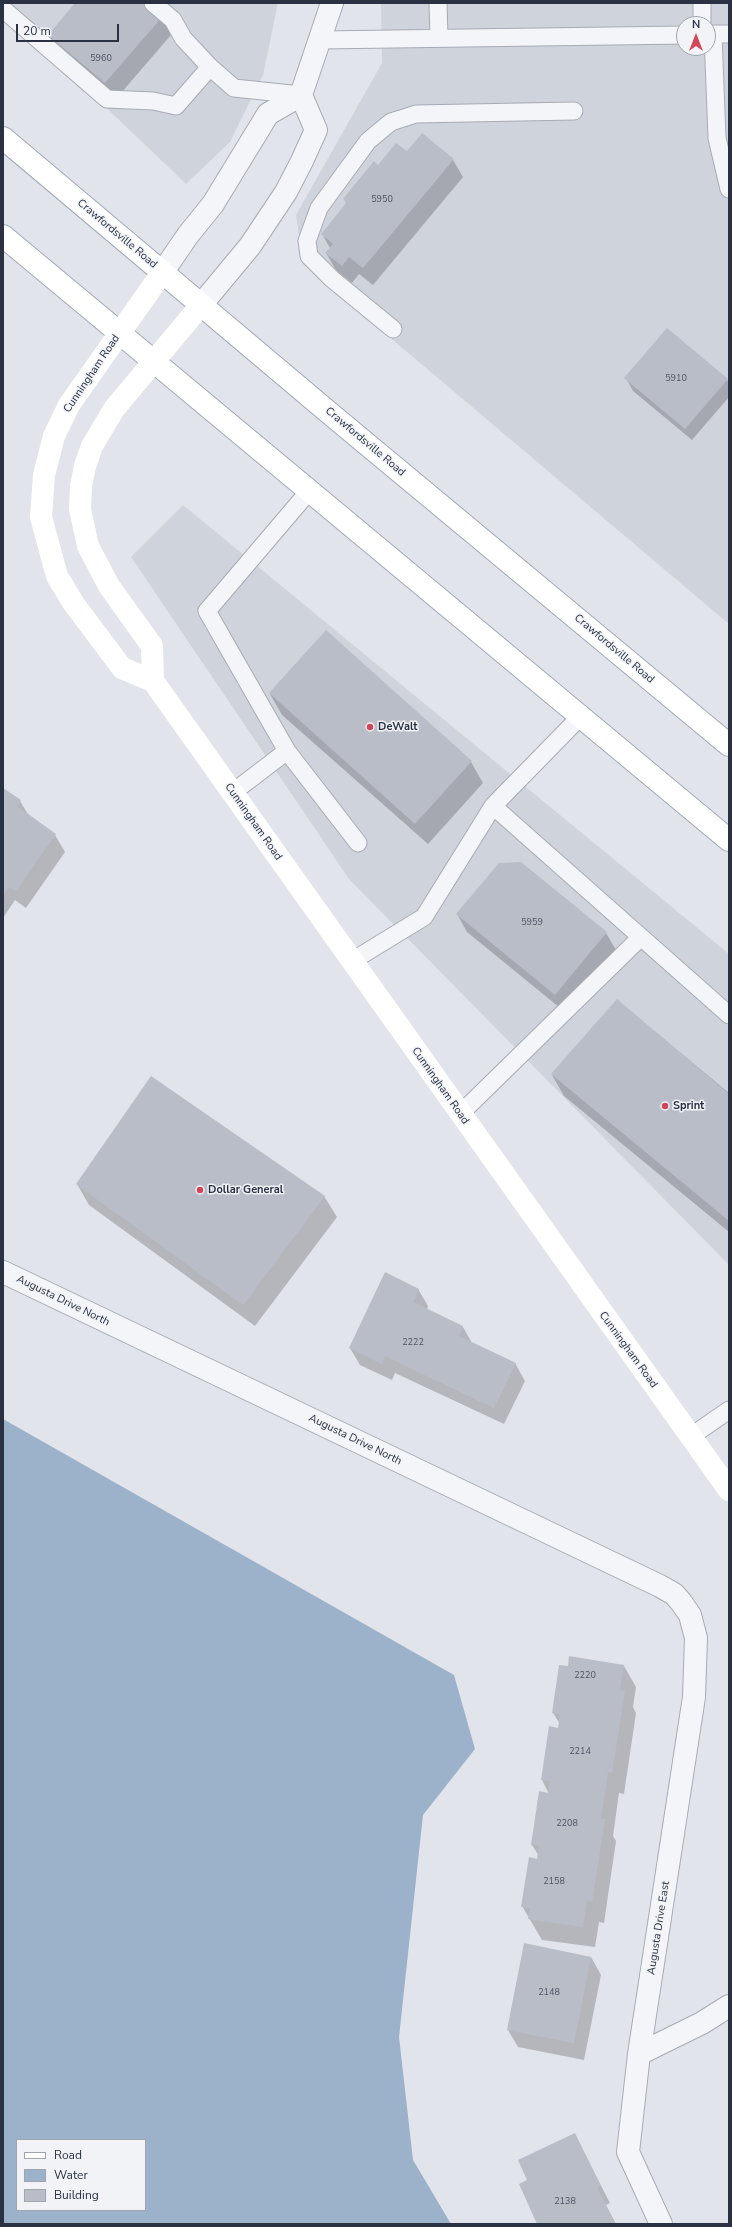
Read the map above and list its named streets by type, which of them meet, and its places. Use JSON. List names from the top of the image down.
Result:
{
  "streets": {
    "street": [
      "Crawfordsville Road",
      "Cunningham Road",
      "Augusta Drive North",
      "Augusta Drive East"
    ]
  },
  "crossings": [
    ["Crawfordsville Road", "Cunningham Road"],
    ["Augusta Drive North", "Augusta Drive East"]
  ],
  "places": ["DeWalt", "Sprint", "Dollar General"],
  "house_numbers": [
    "5960",
    "5950",
    "5910",
    "5959",
    "2222",
    "2220",
    "2214",
    "2208",
    "2158",
    "2148",
    "2138"
  ],
  "legend": ["Road", "Water", "Building"],
  "scale_bar": "20 m",
  "north": "top"
}
